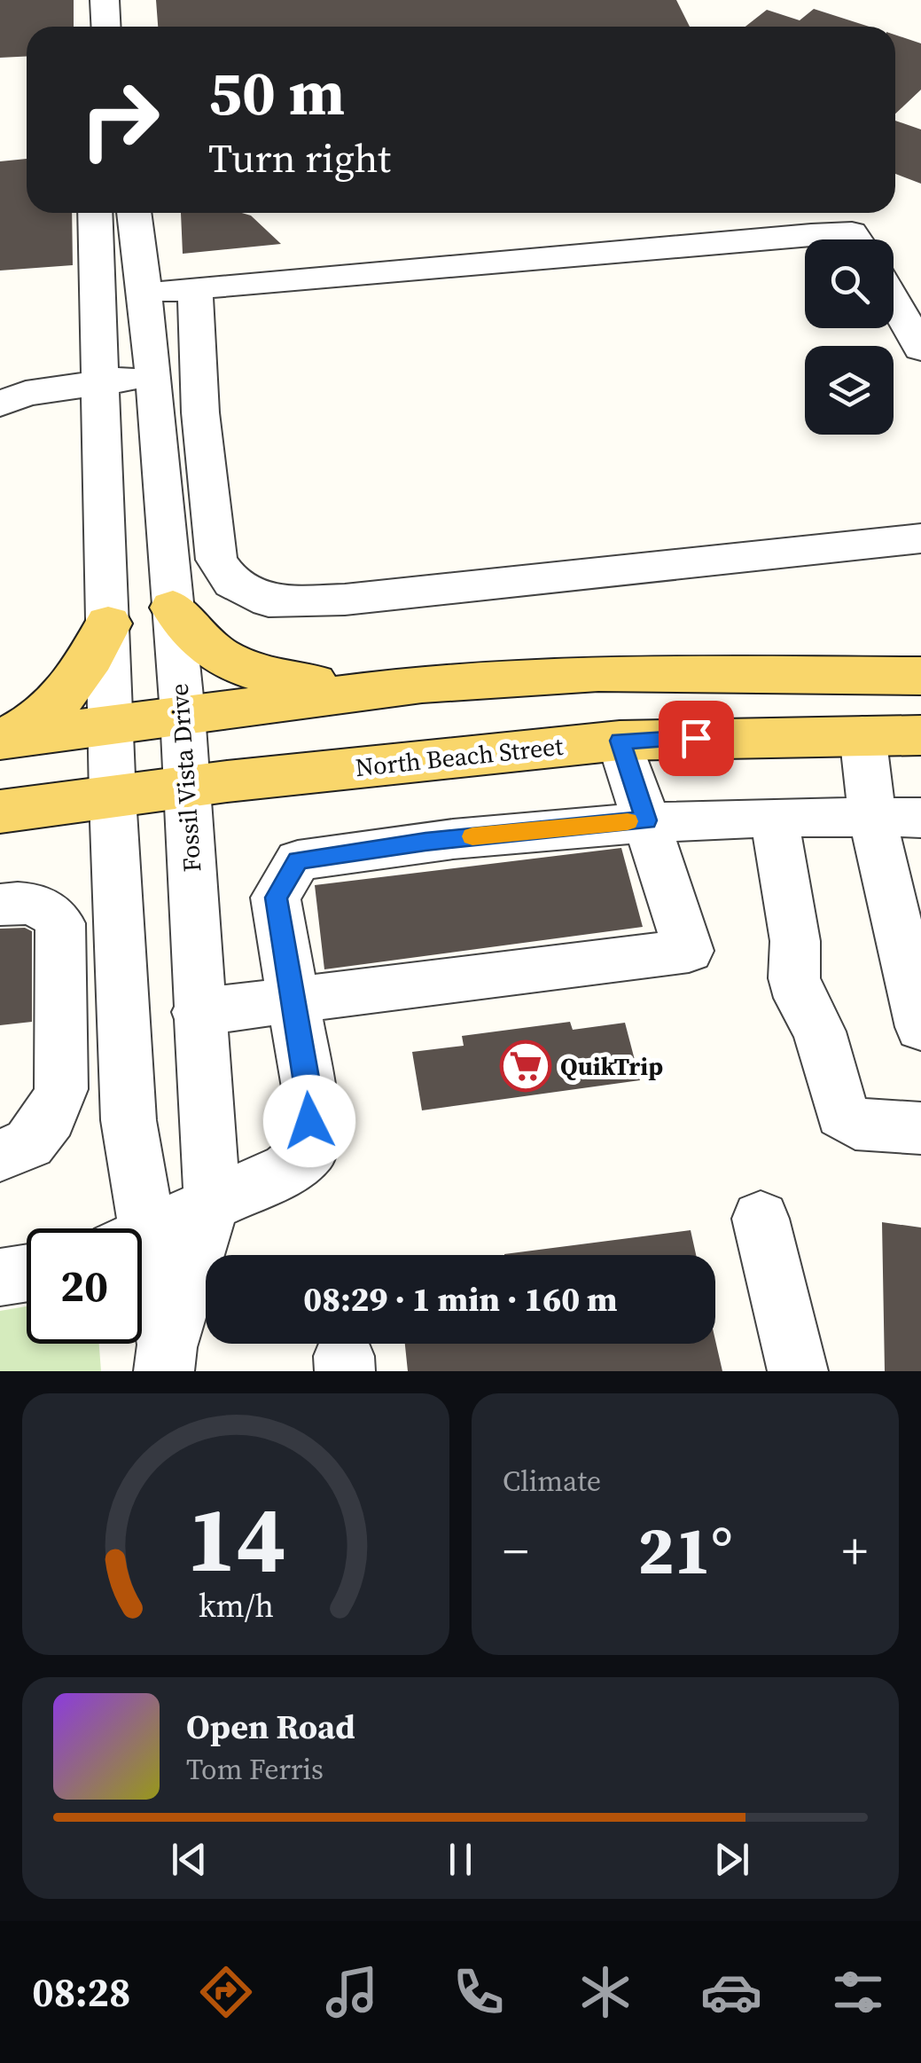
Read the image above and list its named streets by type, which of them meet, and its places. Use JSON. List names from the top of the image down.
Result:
{
  "streets": {
    "main road": ["North Beach Street"],
    "street": ["Fossil Vista Drive"]
  },
  "crossings": [
    ["North Beach Street", "Fossil Vista Drive"]
  ],
  "places": {
    "supermarket": ["QuikTrip"]
  },
  "page": {
    "turn": ["50 m", "Turn right"],
    "limit": "20",
    "trip": "08:29 · 1 min · 160 m",
    "tile": "Climate",
    "heat": ["−", "21°", "+"],
    "song": ["Open Road", "Tom Ferris"],
    "tabs": "08:28",
    "gauge": ["14", "km/h"]
  }
}
